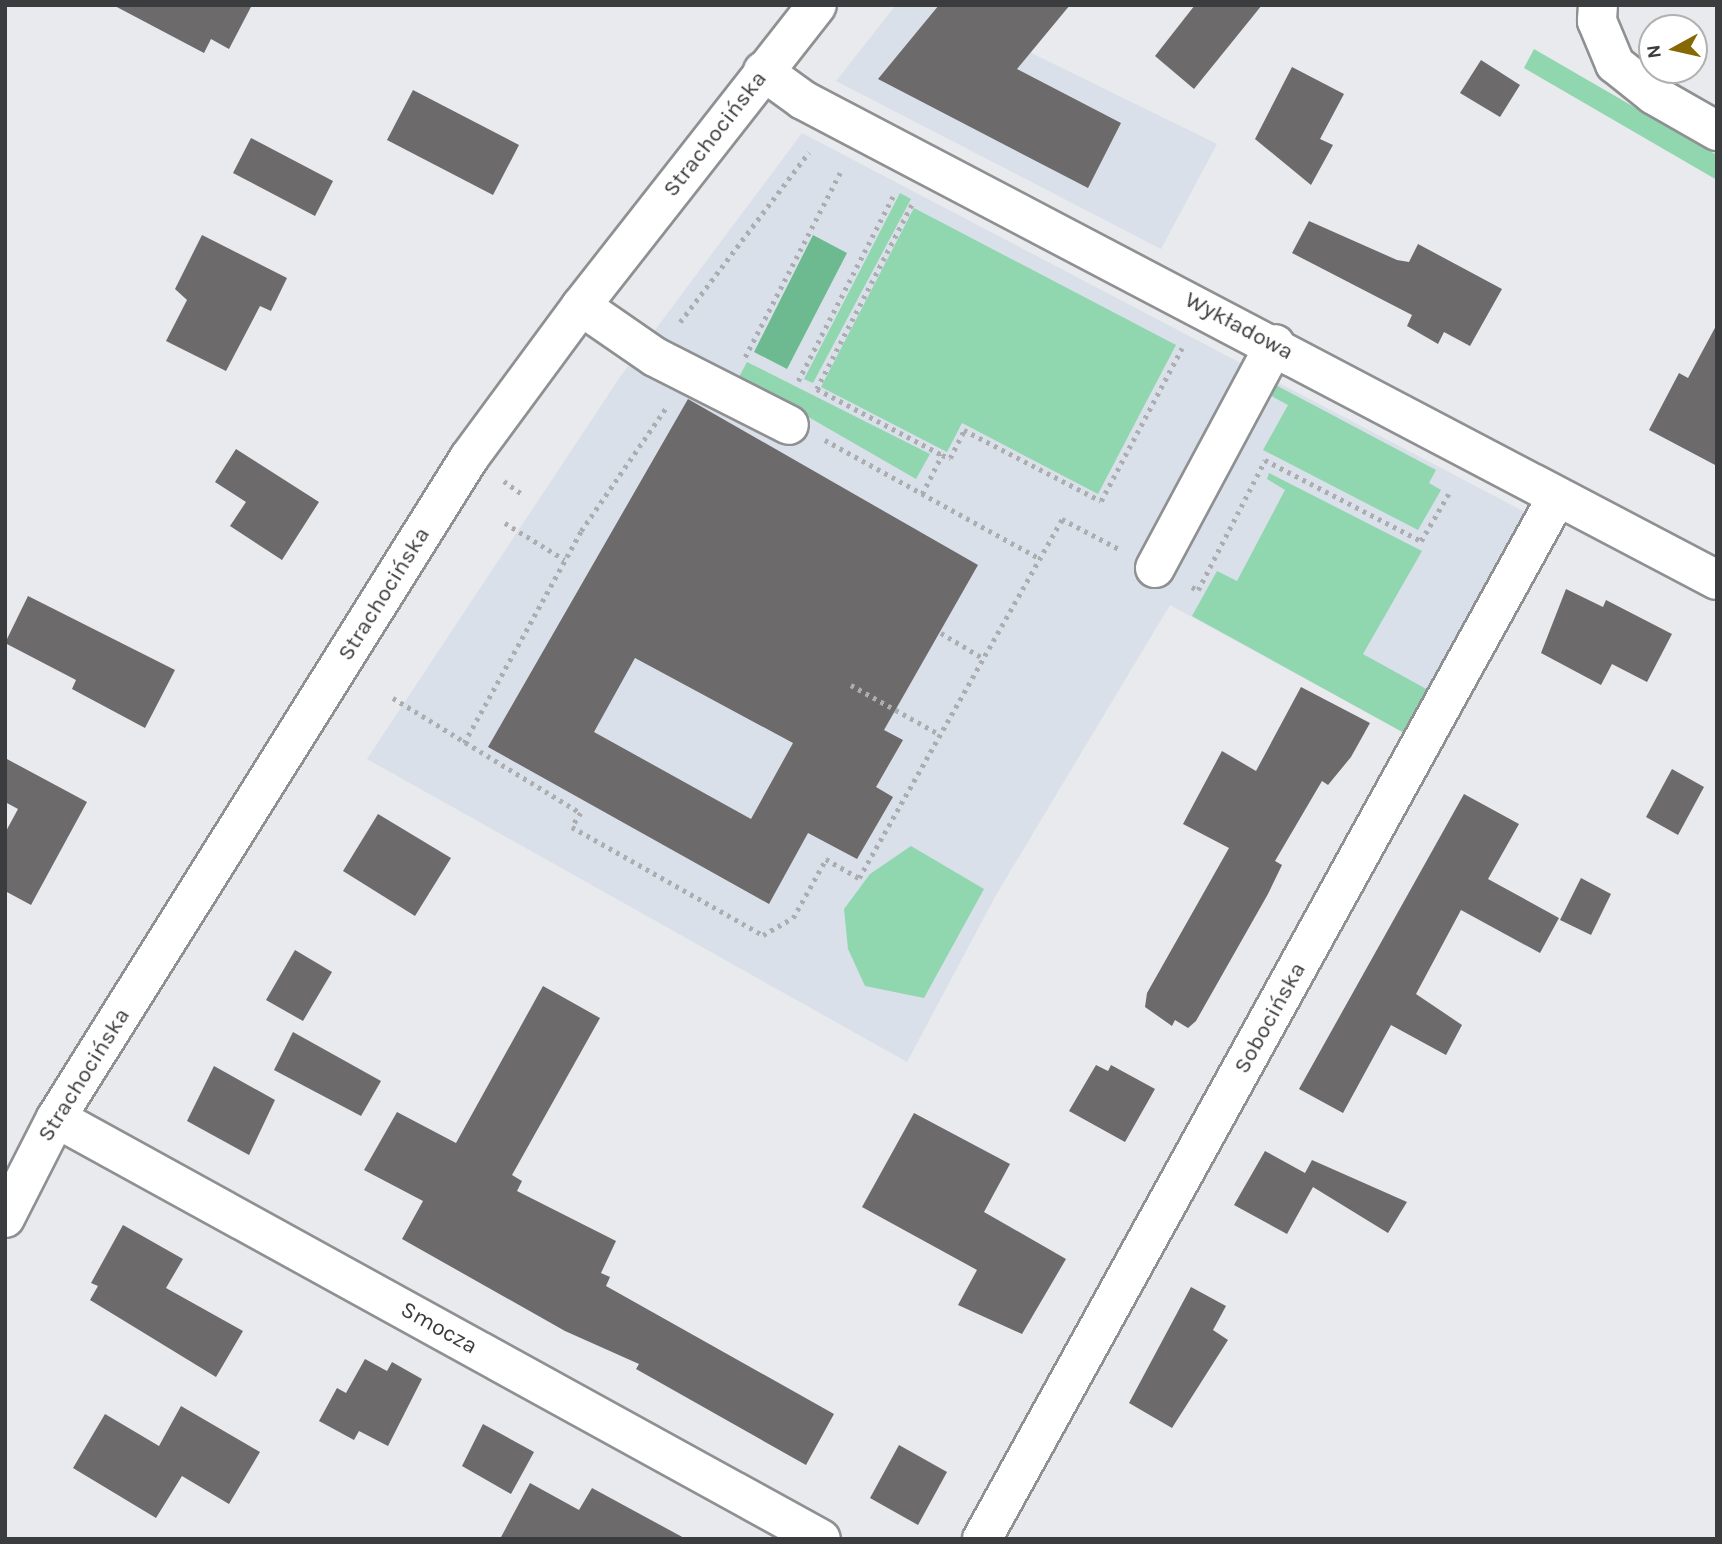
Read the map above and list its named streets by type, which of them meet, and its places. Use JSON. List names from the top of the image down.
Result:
{
  "streets": {
    "street": [
      "Strachocińska",
      "Wykładowa",
      "Sobocińska",
      "Smocza"
    ]
  },
  "crossings": [
    ["Strachocińska", "Wykładowa"],
    ["Strachocińska", "Smocza"],
    ["Wykładowa", "Sobocińska"]
  ],
  "north": "left"
}
